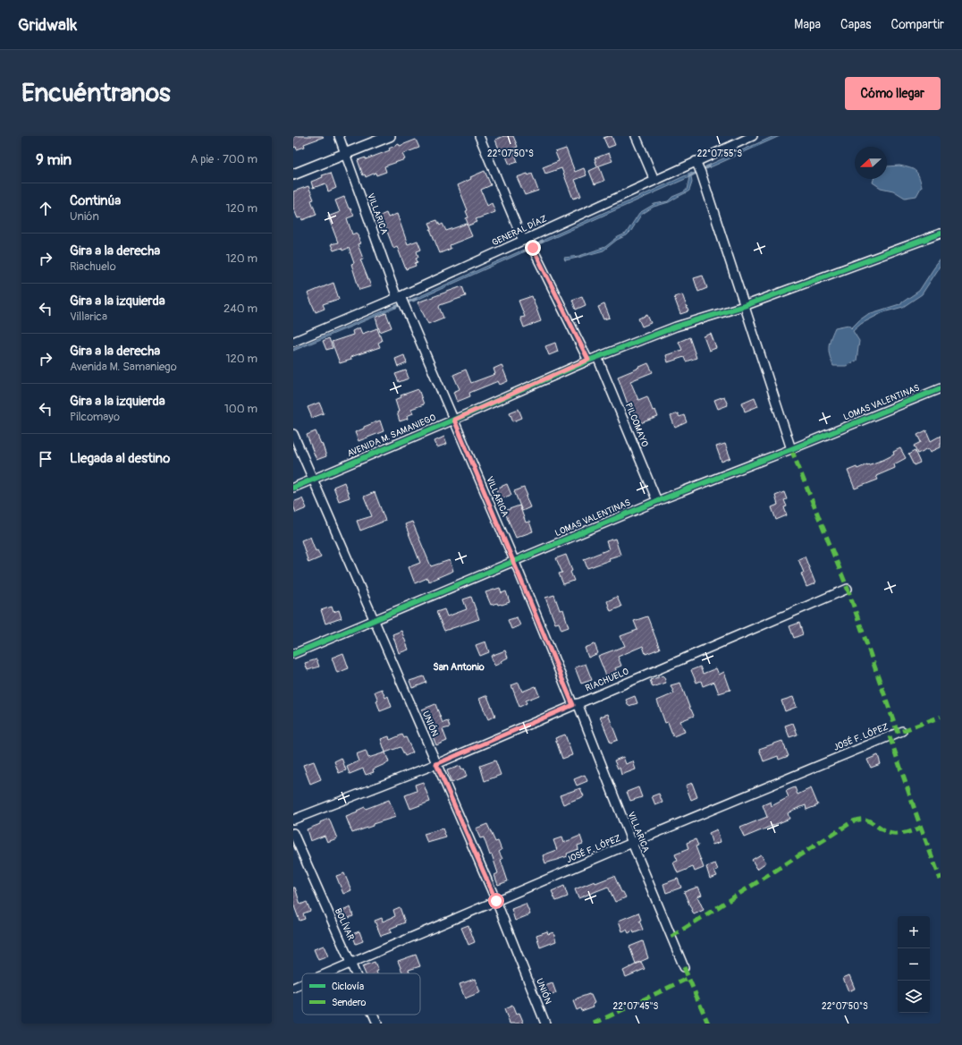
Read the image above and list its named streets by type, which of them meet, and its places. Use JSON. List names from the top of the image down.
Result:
{
  "streets": {
    "street": [
      "VILLARICA",
      "GENERAL DÍAZ",
      "LOMAS VALENTINAS",
      "PILCOMAYO",
      "AVENIDA M. SAMANIEGO",
      "RIACHUELO",
      "UNIÓN",
      "JOSÉ F. LÓPEZ",
      "BOLÍVAR"
    ]
  },
  "crossings": [
    ["VILLARICA", "GENERAL DÍAZ"],
    ["VILLARICA", "LOMAS VALENTINAS"],
    ["VILLARICA", "AVENIDA M. SAMANIEGO"],
    ["VILLARICA", "RIACHUELO"],
    ["VILLARICA", "JOSÉ F. LÓPEZ"],
    ["LOMAS VALENTINAS", "PILCOMAYO"],
    ["LOMAS VALENTINAS", "UNIÓN"],
    ["PILCOMAYO", "AVENIDA M. SAMANIEGO"],
    ["AVENIDA M. SAMANIEGO", "UNIÓN"],
    ["RIACHUELO", "UNIÓN"],
    ["UNIÓN", "JOSÉ F. LÓPEZ"],
    ["JOSÉ F. LÓPEZ", "BOLÍVAR"]
  ],
  "districts": ["San Antonio"],
  "legend": ["Ciclovía", "Sendero"],
  "north": "left",
  "page": {
    "header": "Gridwalk",
    "nav": ["Mapa", "Capas", "Compartir"],
    "buttons": "Cómo llegar",
    "title": "Encuéntranos",
    "heading": ["9 min", "A pie · 700 m"],
    "list": [
      ["Continúa", "Unión", "120 m"],
      ["Gira a la derecha", "Riachuelo", "120 m"],
      ["Gira a la izquierda", "Villarica", "240 m"],
      ["Gira a la derecha", "Avenida M. Samaniego", "120 m"],
      ["Gira a la izquierda", "Pilcomayo", "100 m"],
      "Llegada al destino"
    ],
    "map_buttons": ["+", "−"]
  },
  "coordinates": ["22°07'50\"S", "22°07'55\"S", "22°07'45\"S"]
}
